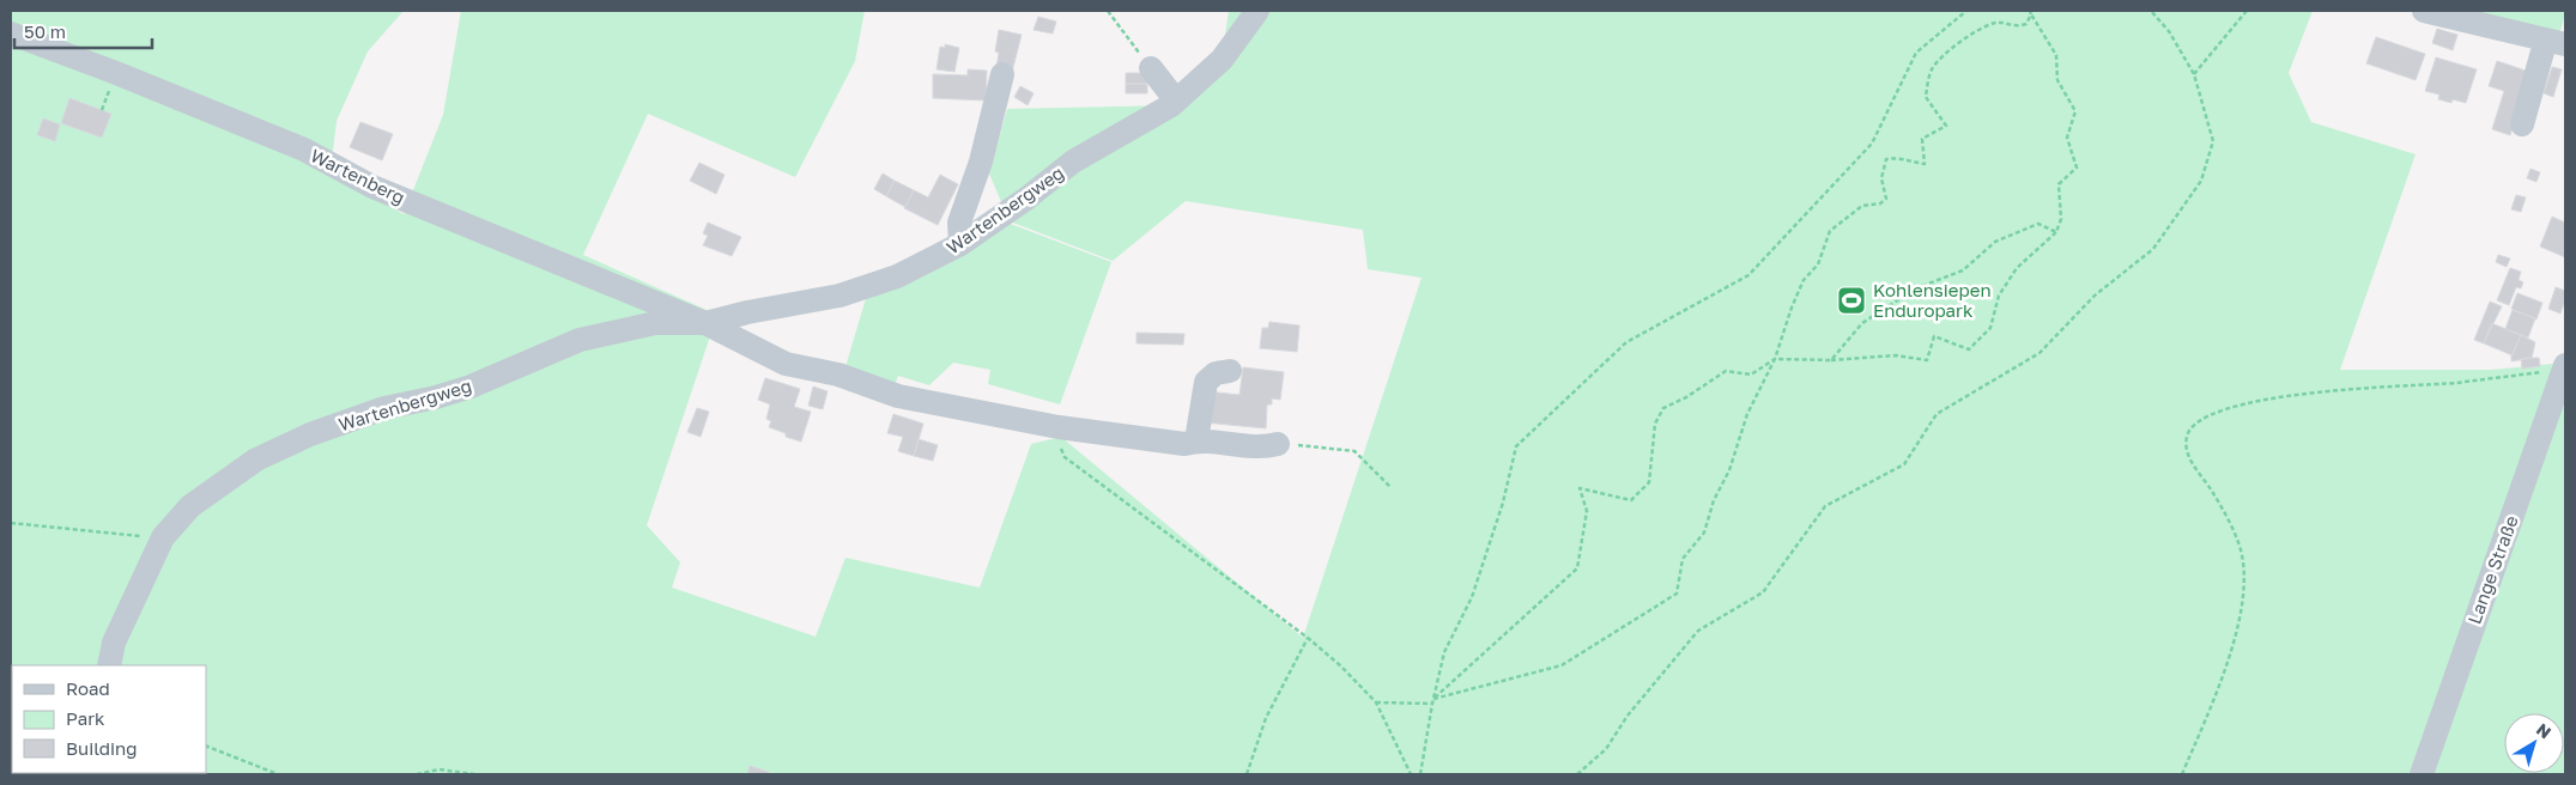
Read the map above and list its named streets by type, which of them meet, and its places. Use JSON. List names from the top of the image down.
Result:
{
  "streets": {
    "street": ["Wartenberg", "Wartenbergweg", "Lange Straße"]
  },
  "crossings": [
    ["Wartenberg", "Wartenbergweg"]
  ],
  "places": {
    "sports": ["Kohlensiepen Enduropark"]
  },
  "legend": ["Road", "Park", "Building"],
  "scale_bar": "50 m",
  "north": "top right"
}
